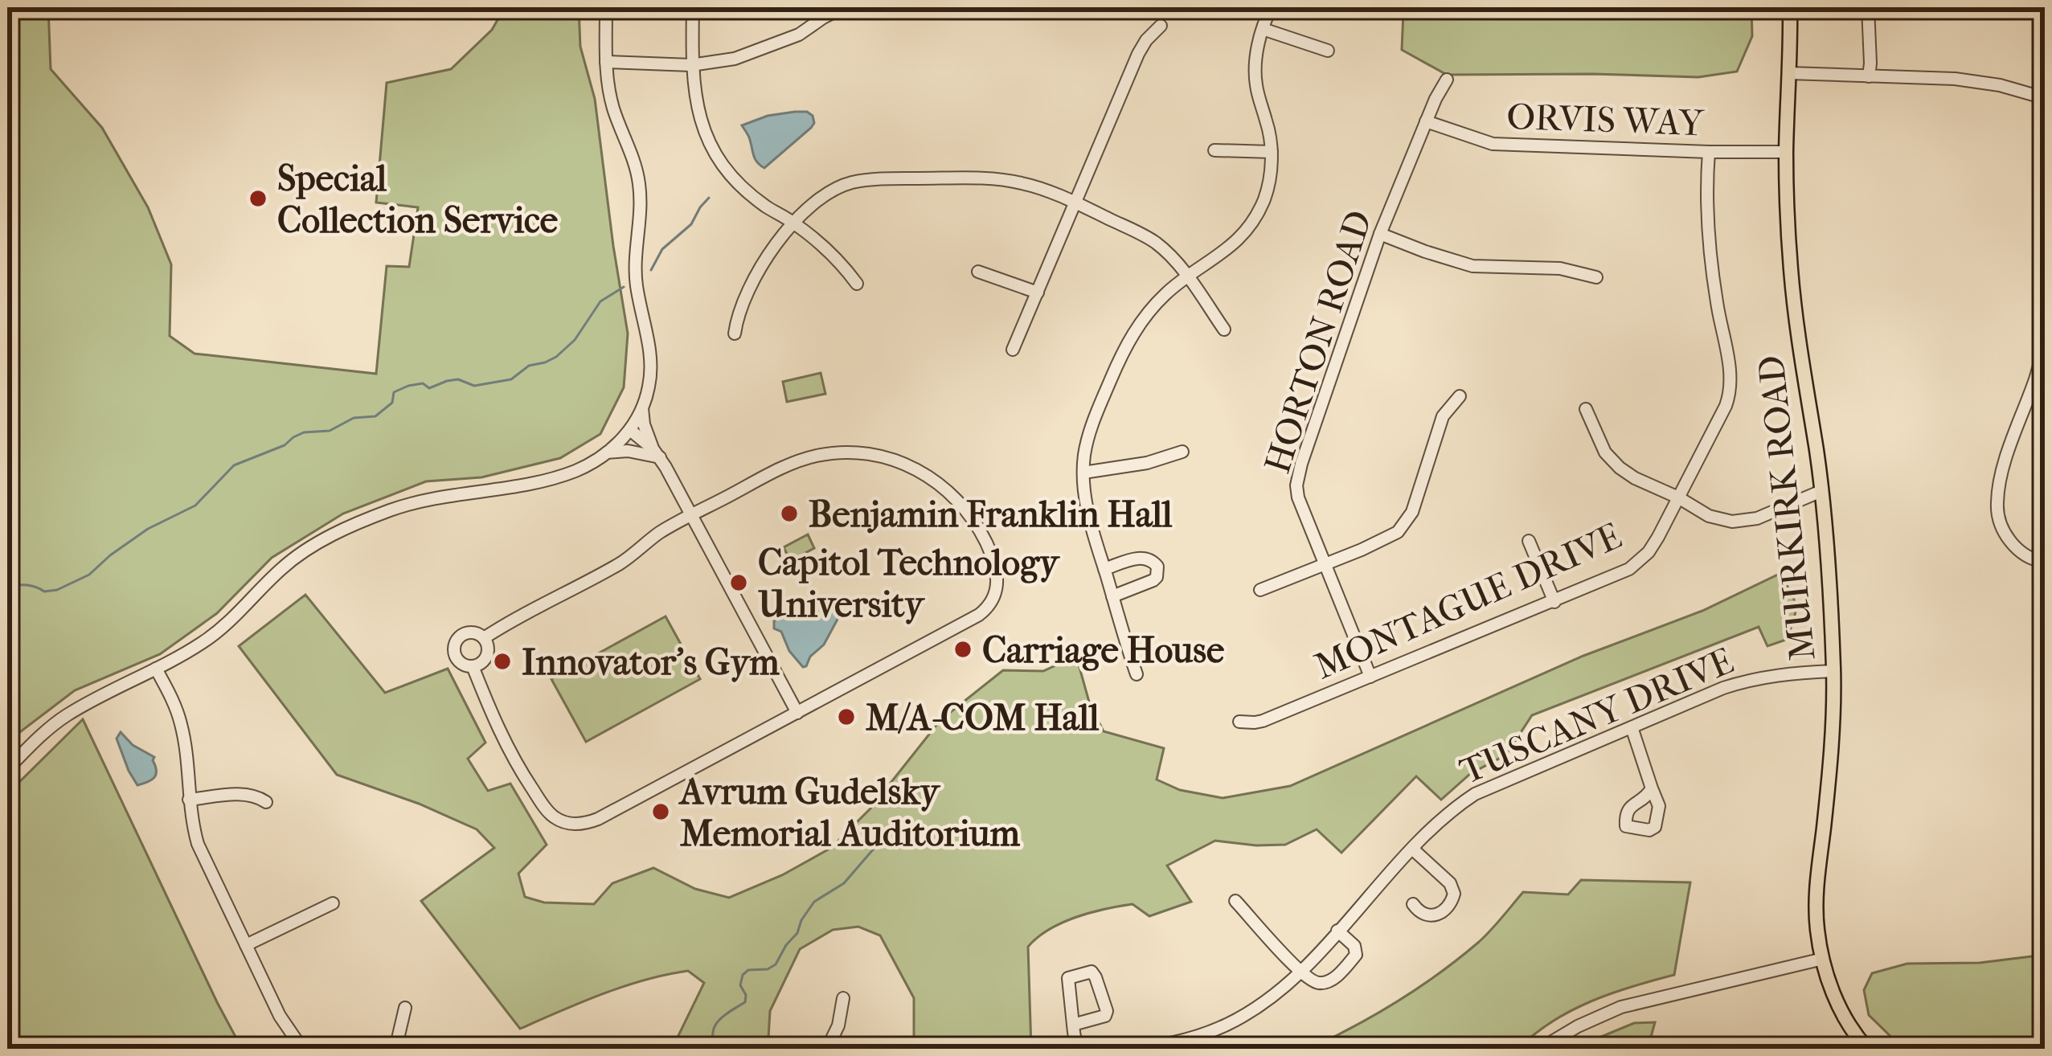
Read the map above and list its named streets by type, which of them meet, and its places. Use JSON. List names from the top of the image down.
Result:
{
  "streets": {
    "main road": ["MUIRKIRK ROAD"],
    "street": [
      "ORVIS WAY",
      "HORTON ROAD",
      "MONTAGUE DRIVE",
      "TUSCANY DRIVE"
    ]
  },
  "crossings": [
    ["ORVIS WAY", "HORTON ROAD"],
    ["ORVIS WAY", "MUIRKIRK ROAD"],
    ["ORVIS WAY", "MONTAGUE DRIVE"],
    ["HORTON ROAD", "MONTAGUE DRIVE"],
    ["MUIRKIRK ROAD", "TUSCANY DRIVE"]
  ],
  "places": [
    "Special Collection Service",
    "Benjamin Franklin Hall",
    "Capitol Technology University",
    "Carriage House",
    "Innovator's Gym",
    "M/A-COM Hall",
    "Avrum Gudelsky Memorial Auditorium"
  ]
}
